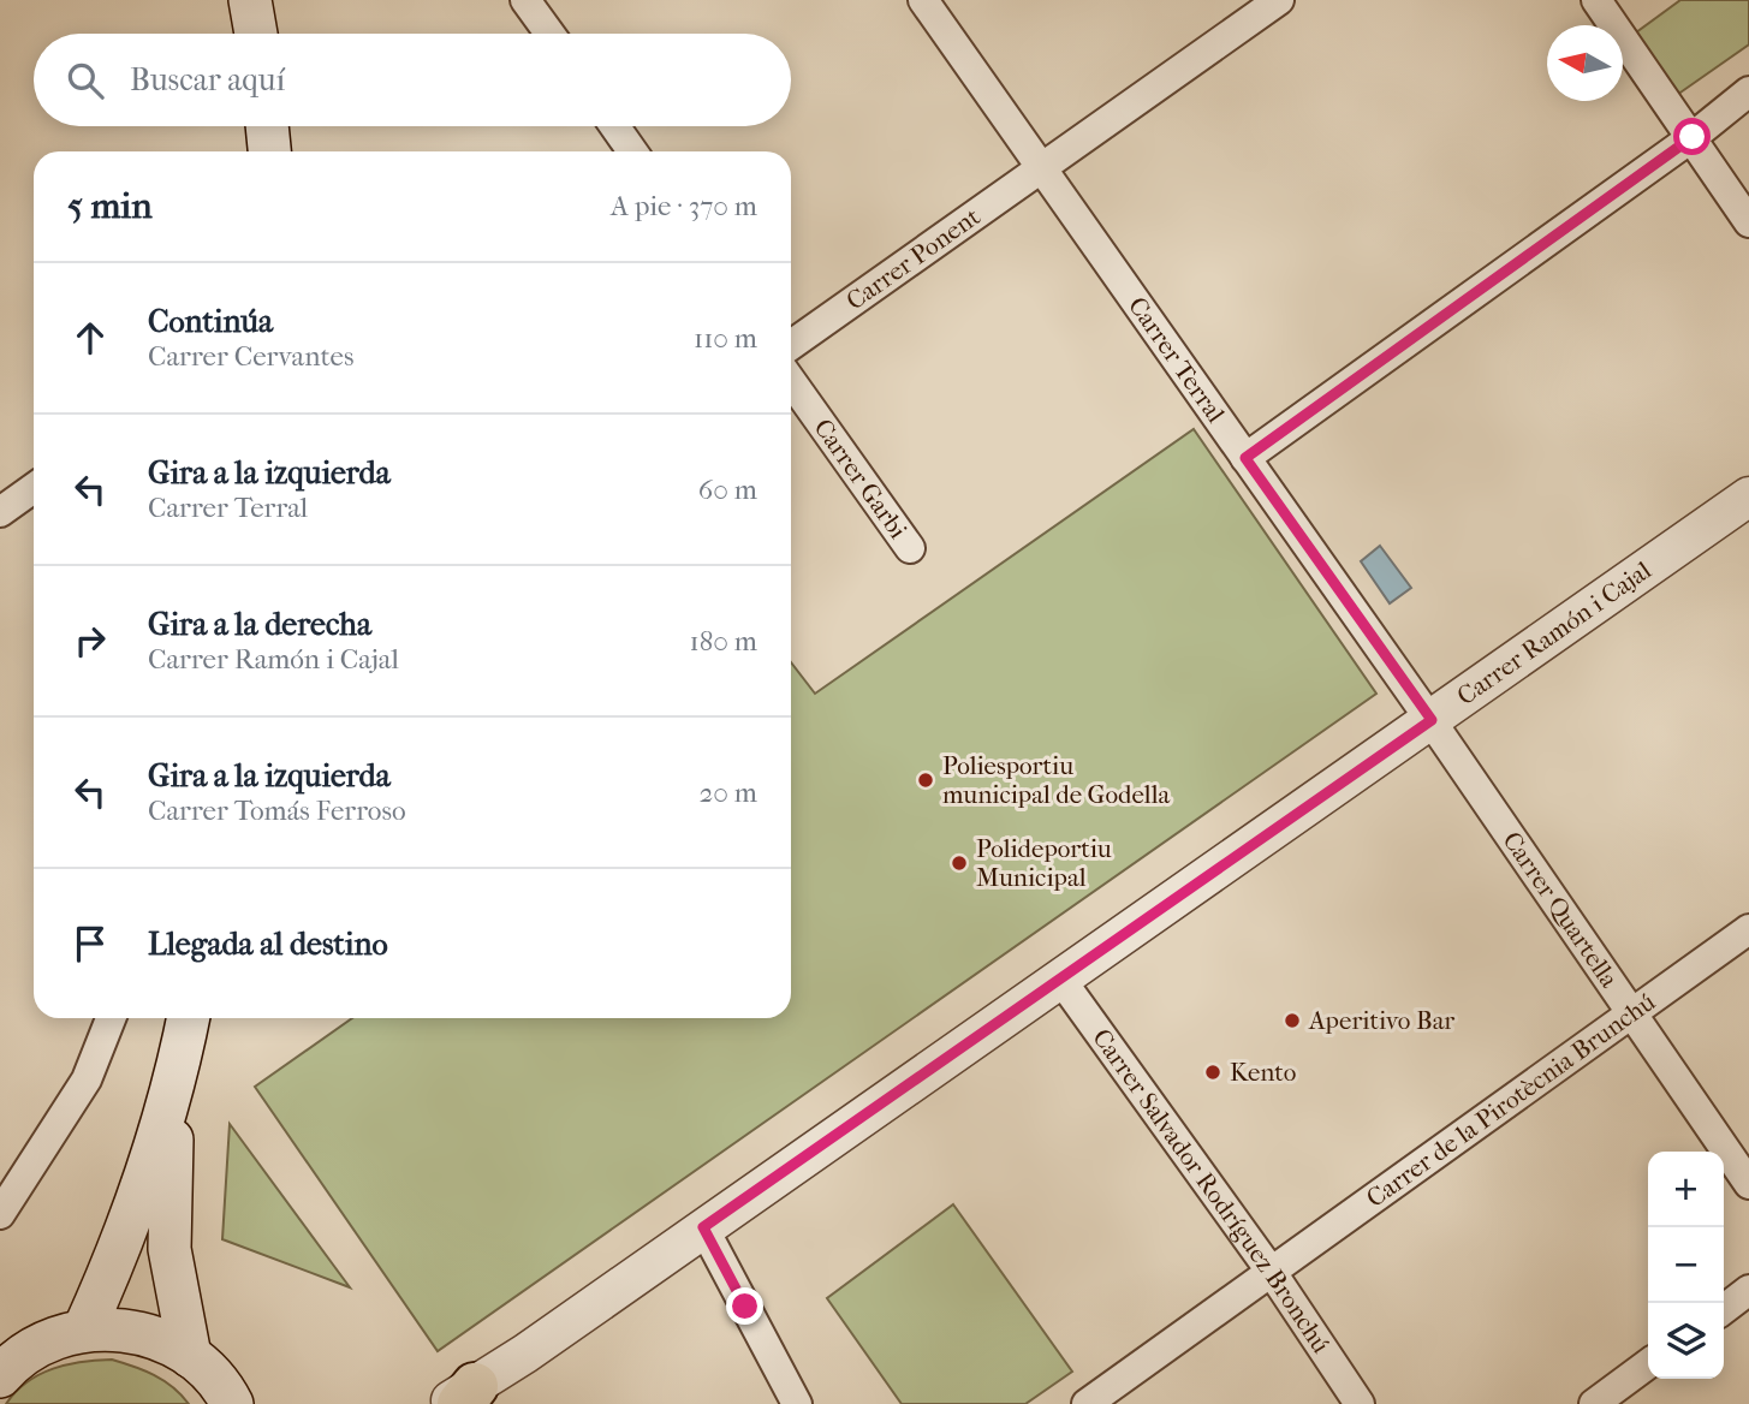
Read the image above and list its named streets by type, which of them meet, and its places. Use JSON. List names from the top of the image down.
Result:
{
  "streets": {
    "street": [
      "Carrer Ponent",
      "Carrer Terral",
      "Carrer Garbi",
      "Carrer Ramón i Cajal",
      "Carrer Quartella",
      "Carrer de la Pirotècnia Brunchú",
      "Carrer Salvador Rodríguez Bronchú"
    ]
  },
  "crossings": [
    ["Carrer Ponent", "Carrer Terral"],
    ["Carrer Terral", "Carrer Ramón i Cajal"],
    ["Carrer Terral", "Carrer Quartella"],
    ["Carrer Ramón i Cajal", "Carrer Quartella"],
    ["Carrer Ramón i Cajal", "Carrer Salvador Rodríguez Bronchú"],
    ["Carrer Quartella", "Carrer de la Pirotècnia Brunchú"],
    ["Carrer de la Pirotècnia Brunchú", "Carrer Salvador Rodríguez Bronchú"]
  ],
  "places": [
    "Poliesportiu municipal de Godella",
    "Polideportiu Municipal",
    "Aperitivo Bar",
    "Kento"
  ],
  "north": "left",
  "page": {
    "search": "Buscar aquí",
    "heading": ["5 min", "A pie · 370 m"],
    "list": [
      ["Continúa", "Carrer Cervantes", "110 m"],
      ["Gira a la izquierda", "Carrer Terral", "60 m"],
      ["Gira a la derecha", "Carrer Ramón i Cajal", "180 m"],
      ["Gira a la izquierda", "Carrer Tomás Ferroso", "20 m"],
      "Llegada al destino"
    ],
    "map_buttons": ["+", "−"]
  }
}
